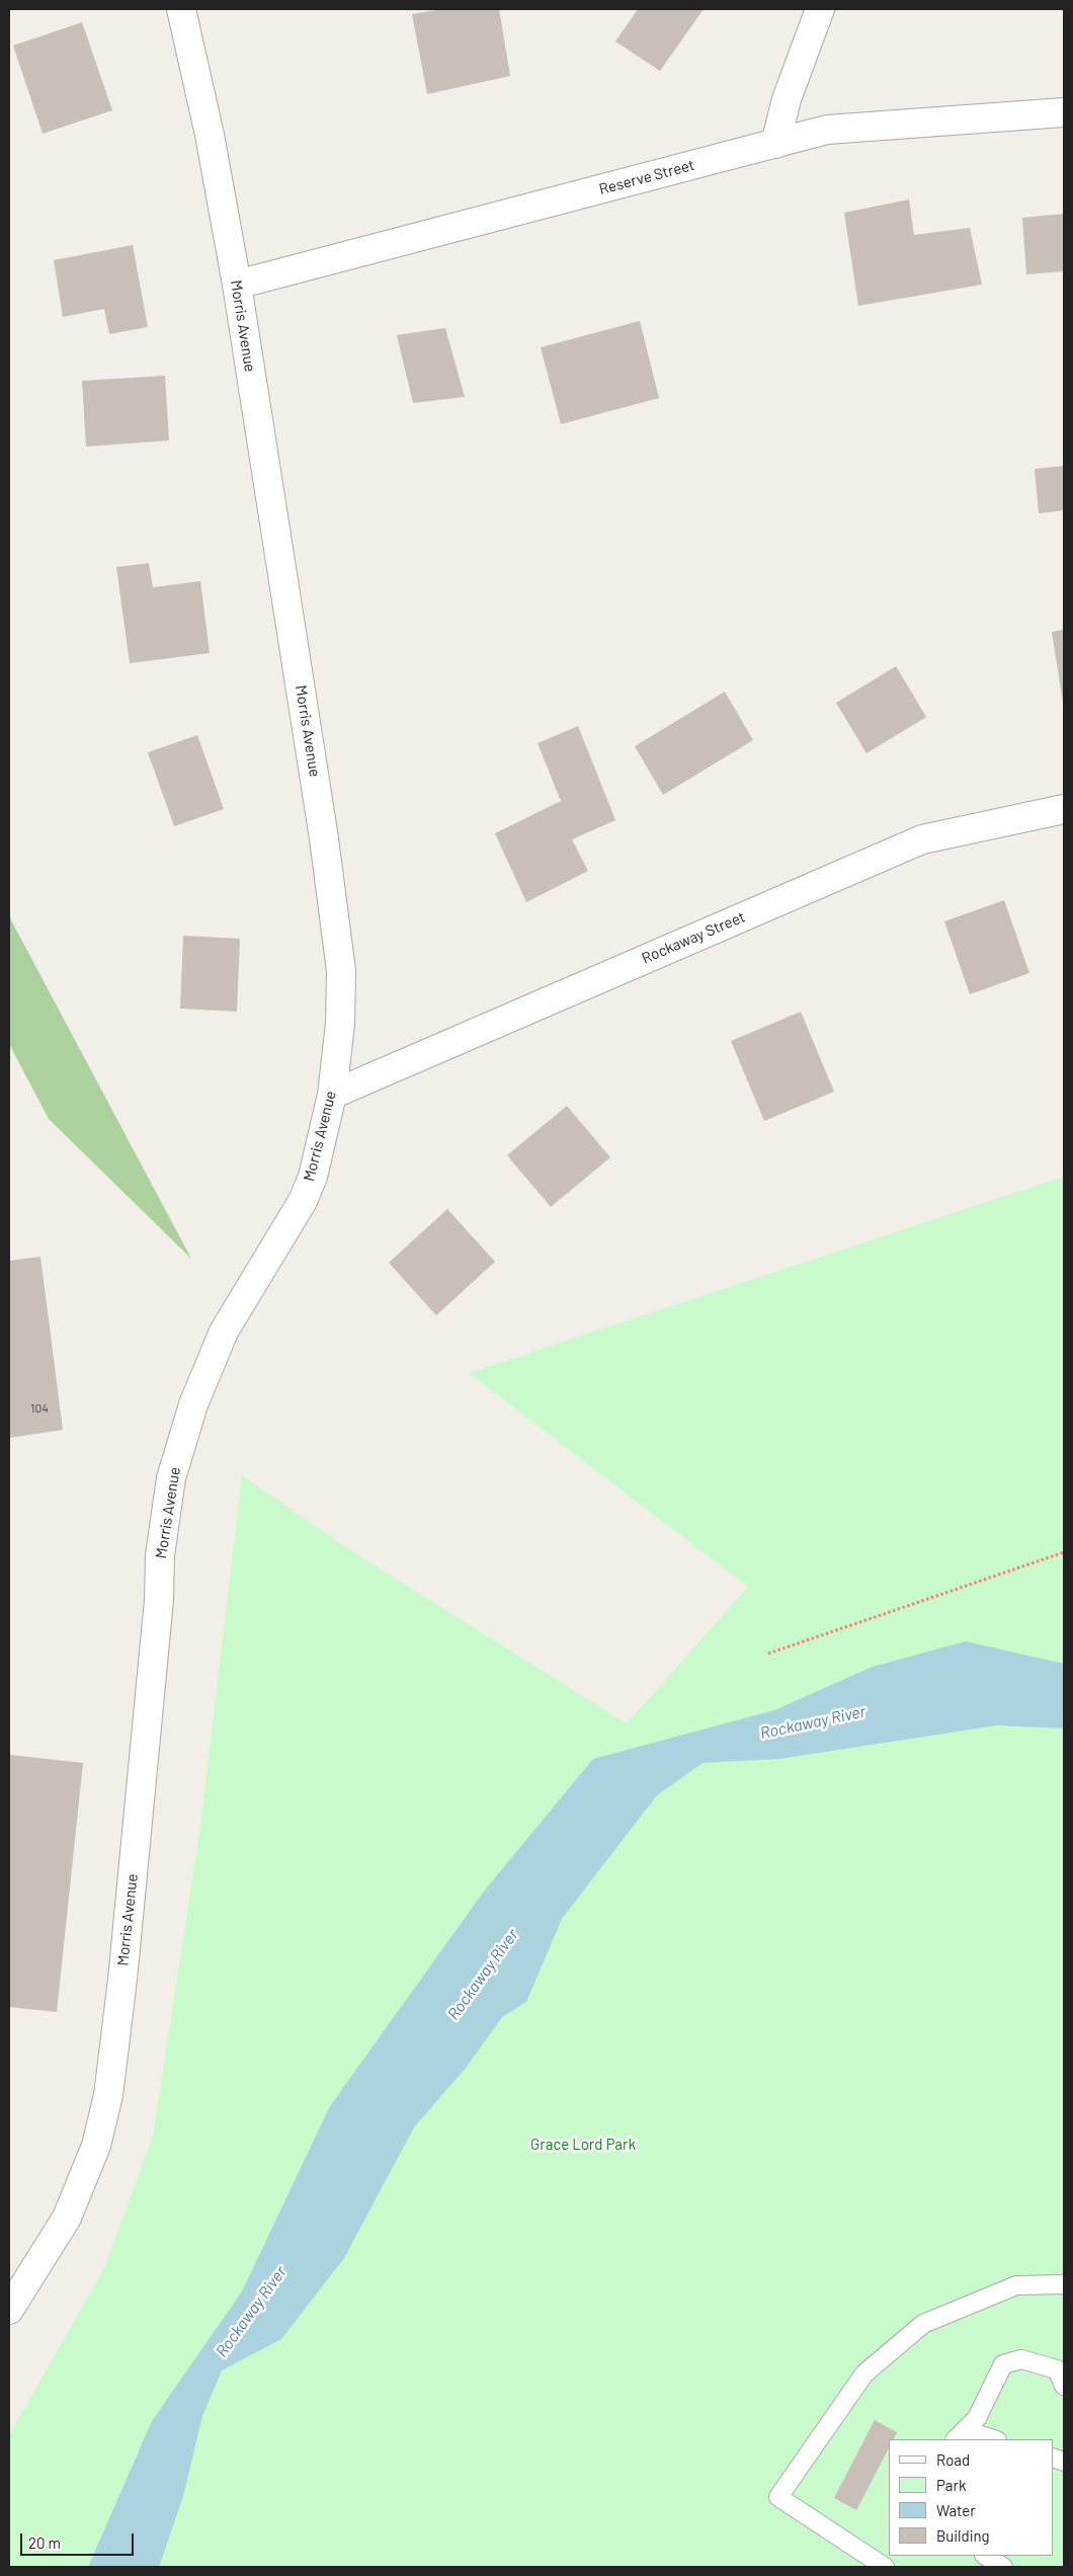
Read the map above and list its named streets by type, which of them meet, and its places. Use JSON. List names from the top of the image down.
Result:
{
  "streets": {
    "street": ["Reserve Street", "Morris Avenue", "Rockaway Street"]
  },
  "crossings": [
    ["Reserve Street", "Morris Avenue"],
    ["Morris Avenue", "Rockaway Street"]
  ],
  "water": ["Rockaway River"],
  "parks": ["Grace Lord Park"],
  "house_numbers": ["104"],
  "legend": [
    "Road",
    "Park",
    "Water",
    "Building"
  ],
  "scale_bar": "20 m"
}
